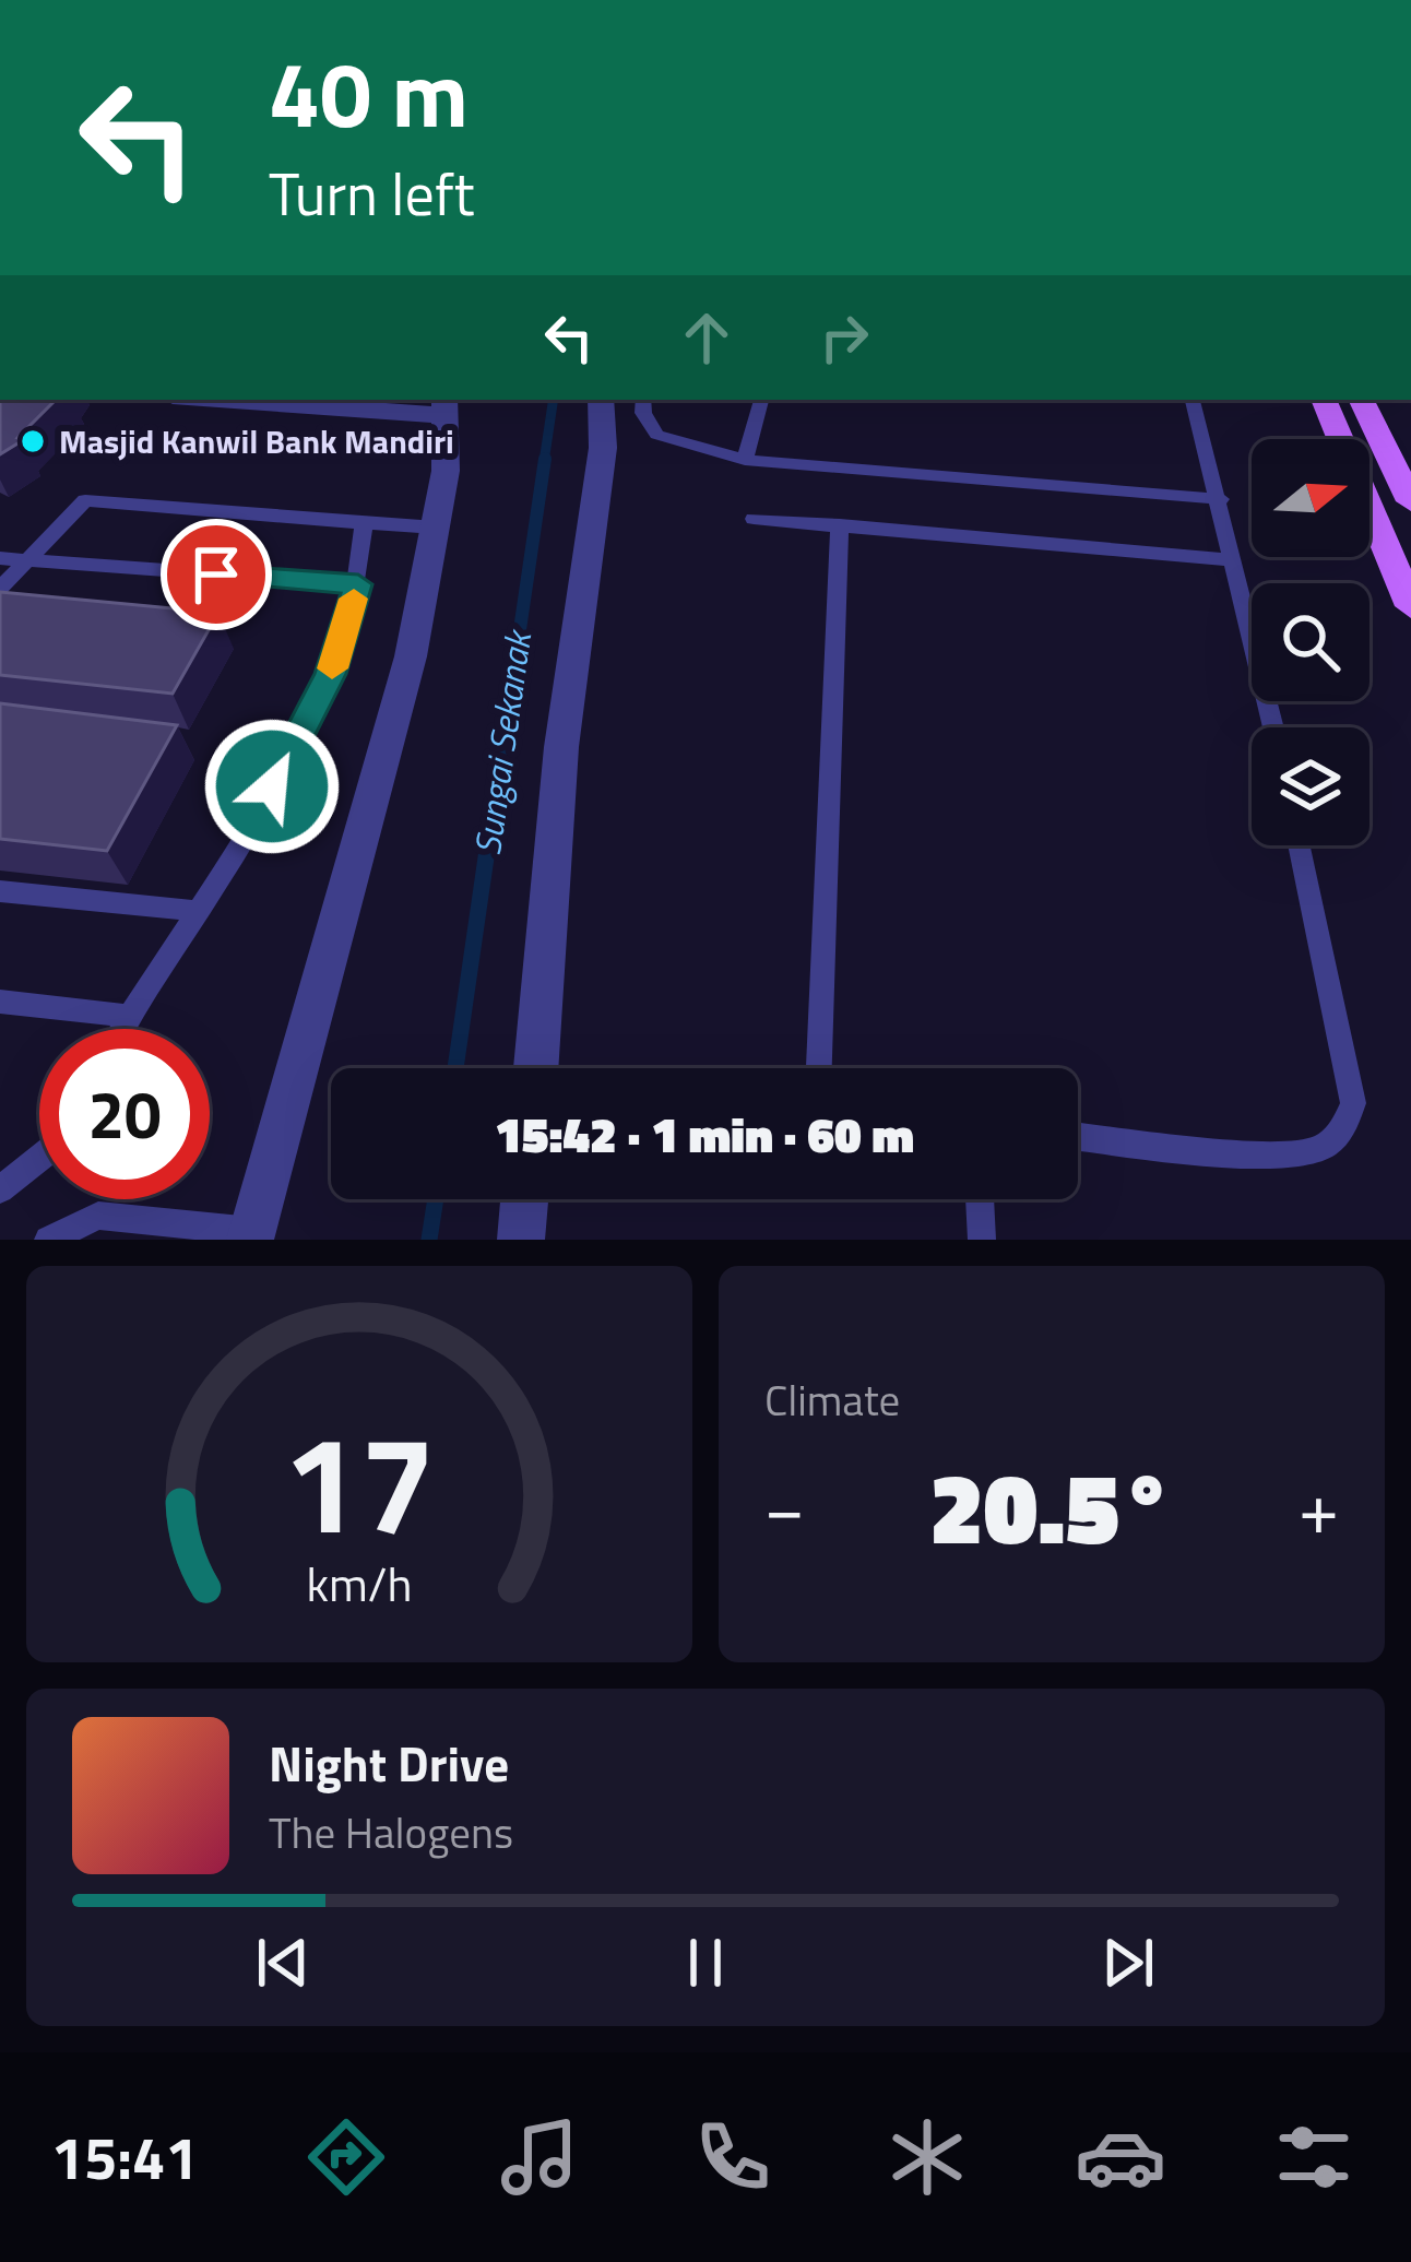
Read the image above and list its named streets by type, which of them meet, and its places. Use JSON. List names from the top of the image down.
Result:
{
  "water": ["Sungai Sekanak"],
  "places": ["Masjid Kanwil Bank Mandiri"],
  "north": "right",
  "page": {
    "turn": ["40 m", "Turn left"],
    "limit": "20",
    "trip": "15:42 · 1 min · 60 m",
    "tile": "Climate",
    "heat": ["−", "20.5°", "+"],
    "song": ["Night Drive", "The Halogens"],
    "tabs": "15:41",
    "gauge": ["17", "km/h"]
  }
}
